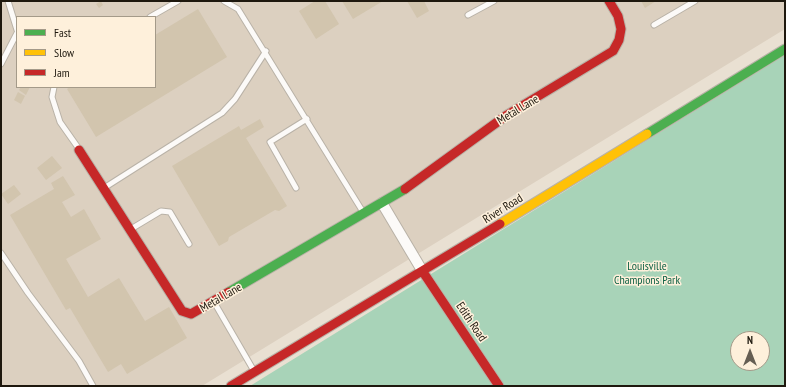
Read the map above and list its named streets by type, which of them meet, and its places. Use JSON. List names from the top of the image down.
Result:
{
  "streets": {
    "street": ["Metal Lane", "River Road", "Edith Road"]
  },
  "crossings": [
    ["River Road", "Edith Road"]
  ],
  "parks": ["Louisville Champions Park"],
  "legend": ["Fast", "Slow", "Jam"],
  "north": "top"
}
